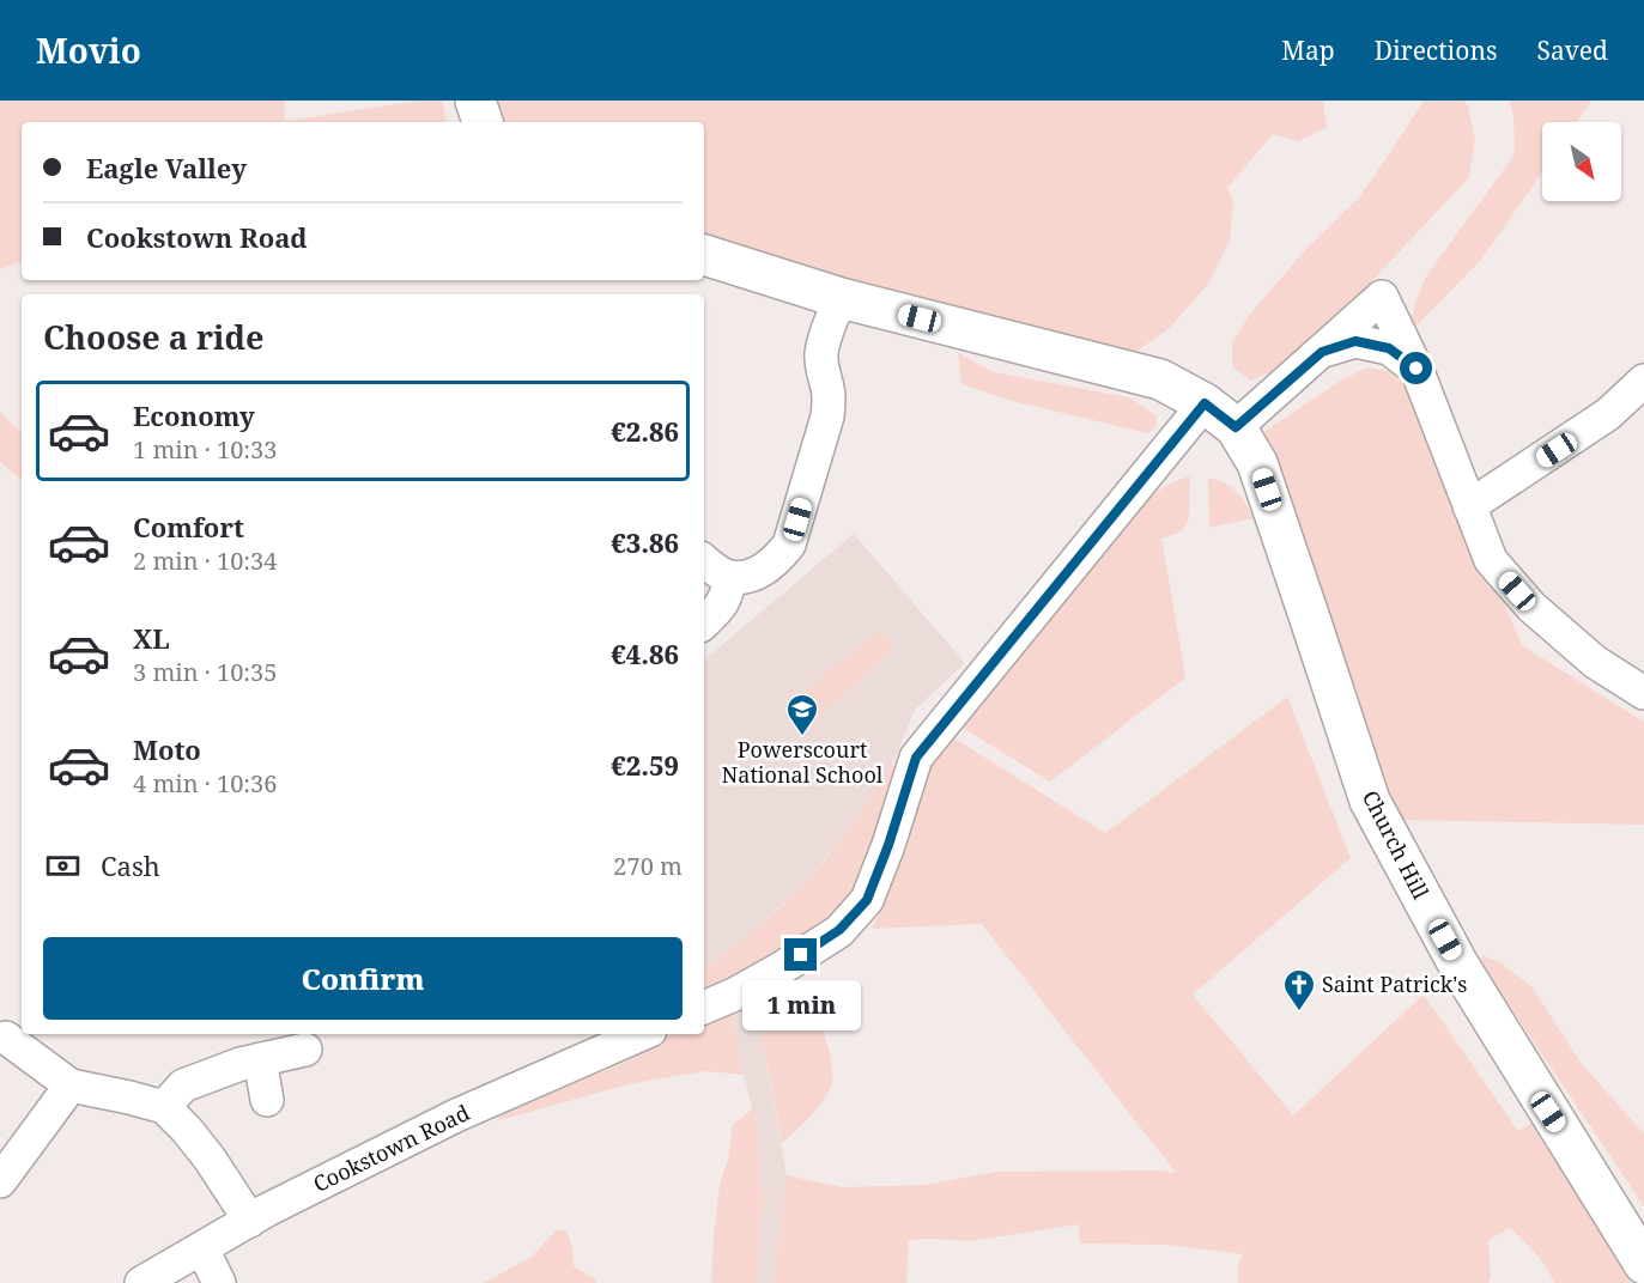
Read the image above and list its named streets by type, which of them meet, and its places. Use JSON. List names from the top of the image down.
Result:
{
  "streets": {
    "main road": ["Church Hill"],
    "street": ["Cookstown Road"]
  },
  "places": {
    "school or university": ["Powerscourt National School"],
    "church": ["Saint Patrick's"]
  },
  "north": "bottom right",
  "page": {
    "header": "Movio",
    "nav": ["Map", "Directions", "Saved"],
    "banner": ["Eagle Valley", "Cookstown Road"],
    "heading": "Choose a ride",
    "list": [
      {
        "name": "Economy",
        "note": "1 min · 10:33",
        "value": "€2.86"
      },
      {
        "name": "Comfort",
        "note": "2 min · 10:34",
        "value": "€3.86"
      },
      {
        "name": "XL",
        "note": "3 min · 10:35",
        "value": "€4.86"
      },
      {
        "name": "Moto",
        "note": "4 min · 10:36",
        "value": "€2.59"
      }
    ],
    "pay": ["Cash", "270 m"],
    "buttons": "Confirm",
    "bubble": "1 min"
  }
}
